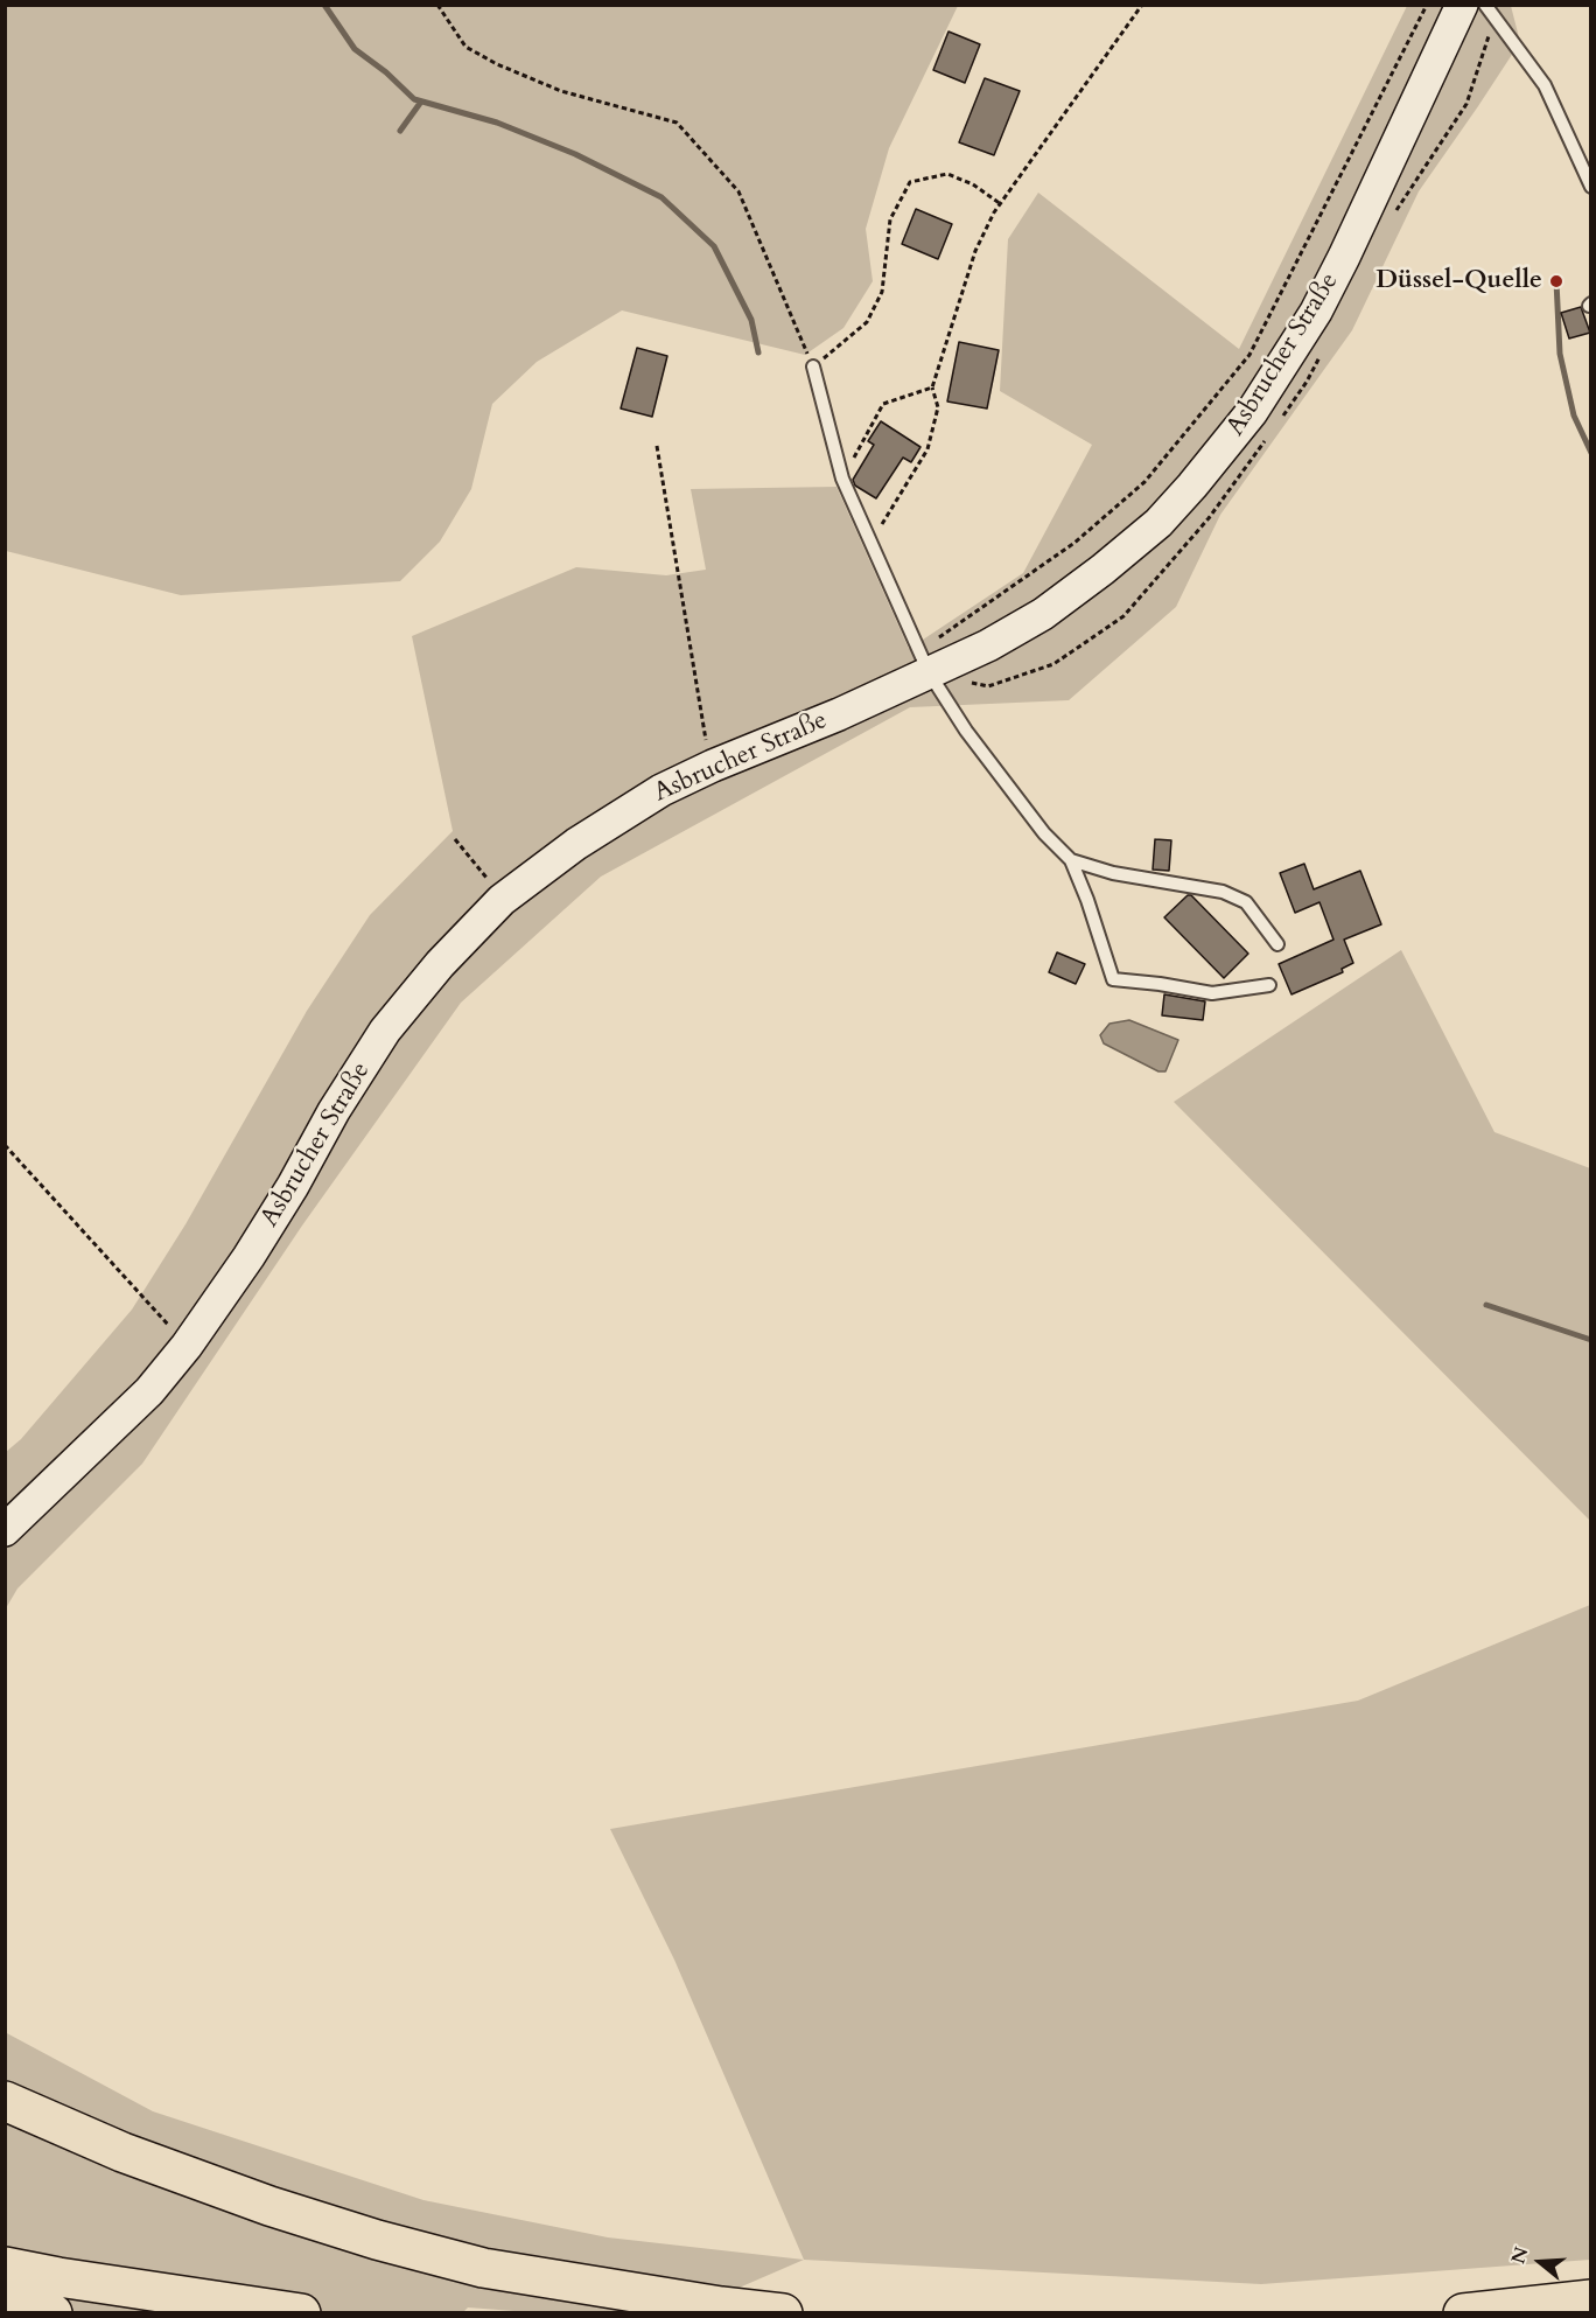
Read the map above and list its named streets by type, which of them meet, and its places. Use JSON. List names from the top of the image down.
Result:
{
  "streets": {
    "main road": ["Asbrucher Straße"]
  },
  "places": ["Düssel-Quelle"],
  "north": "left"
}
